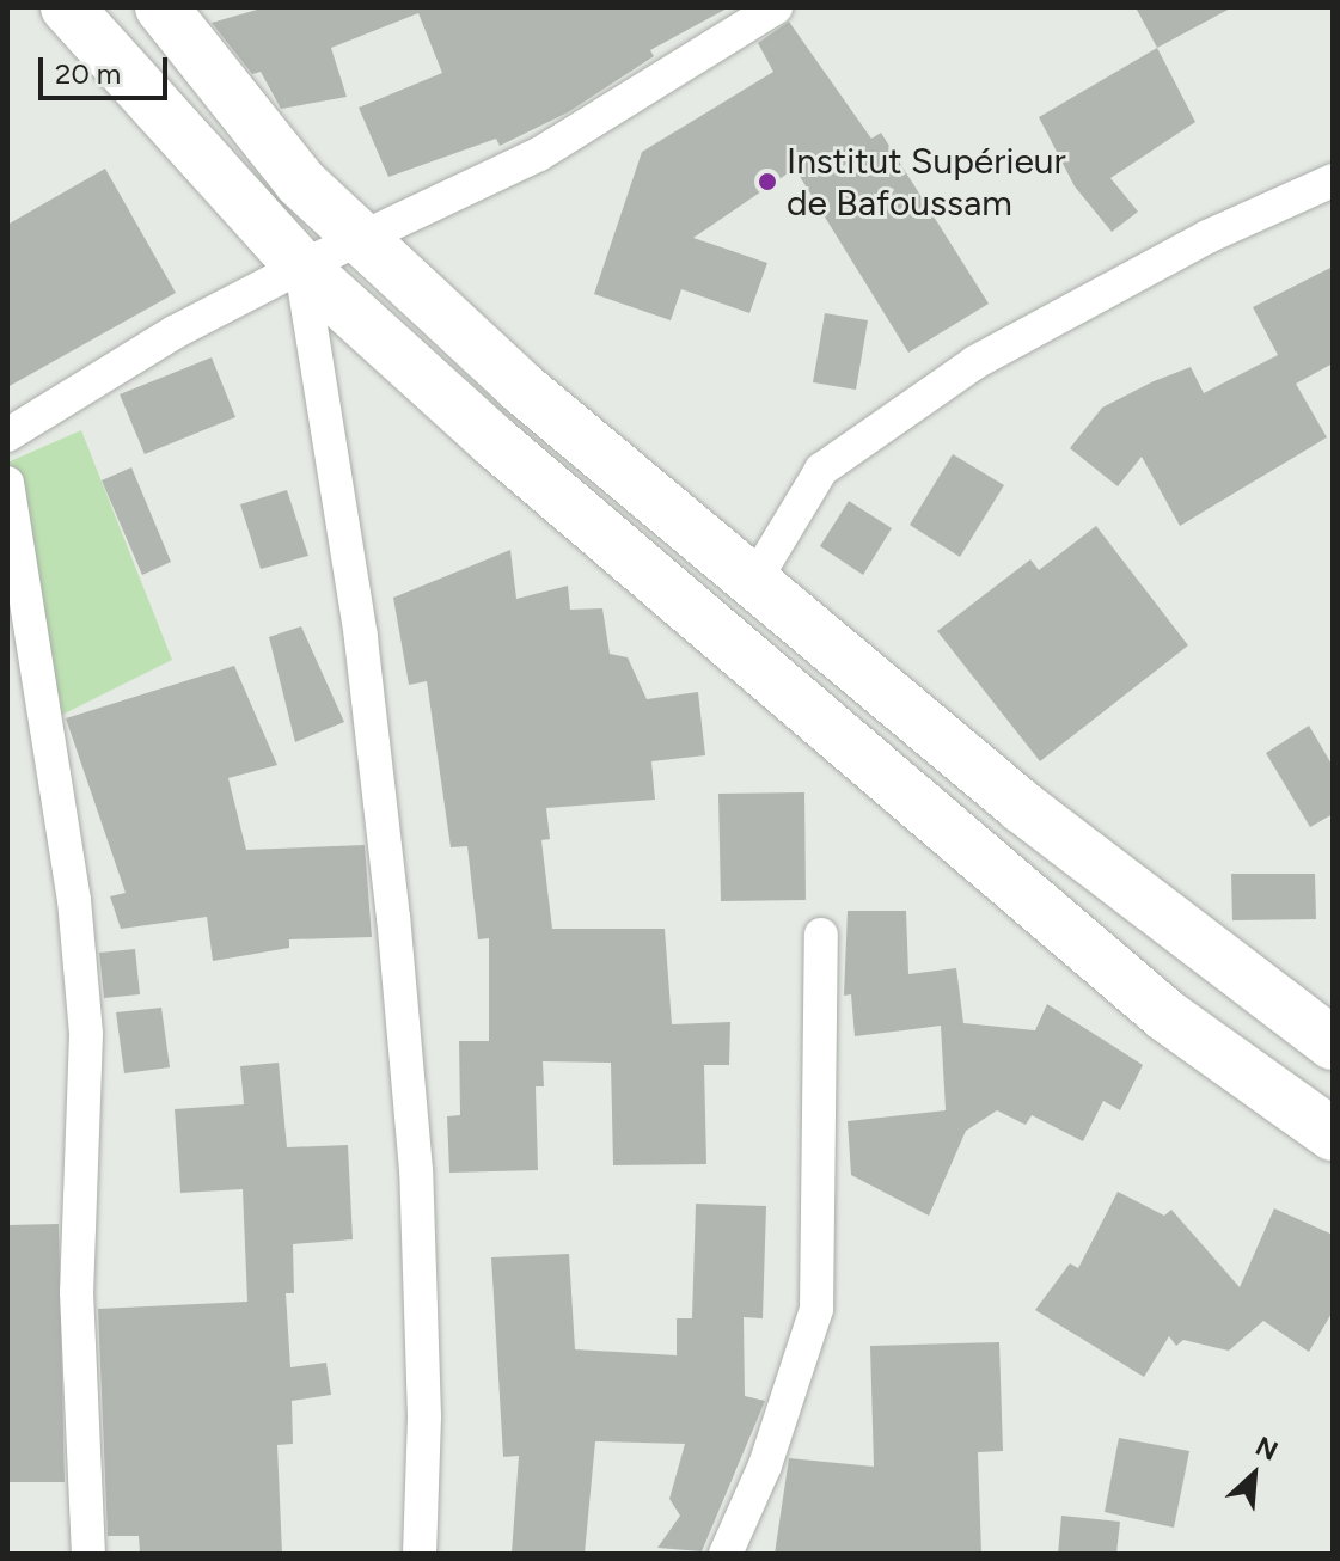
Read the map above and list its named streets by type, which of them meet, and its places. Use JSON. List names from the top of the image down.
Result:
{
  "places": ["Institut Supérieur de Bafoussam"],
  "scale_bar": "20 m",
  "north": "top right"
}
